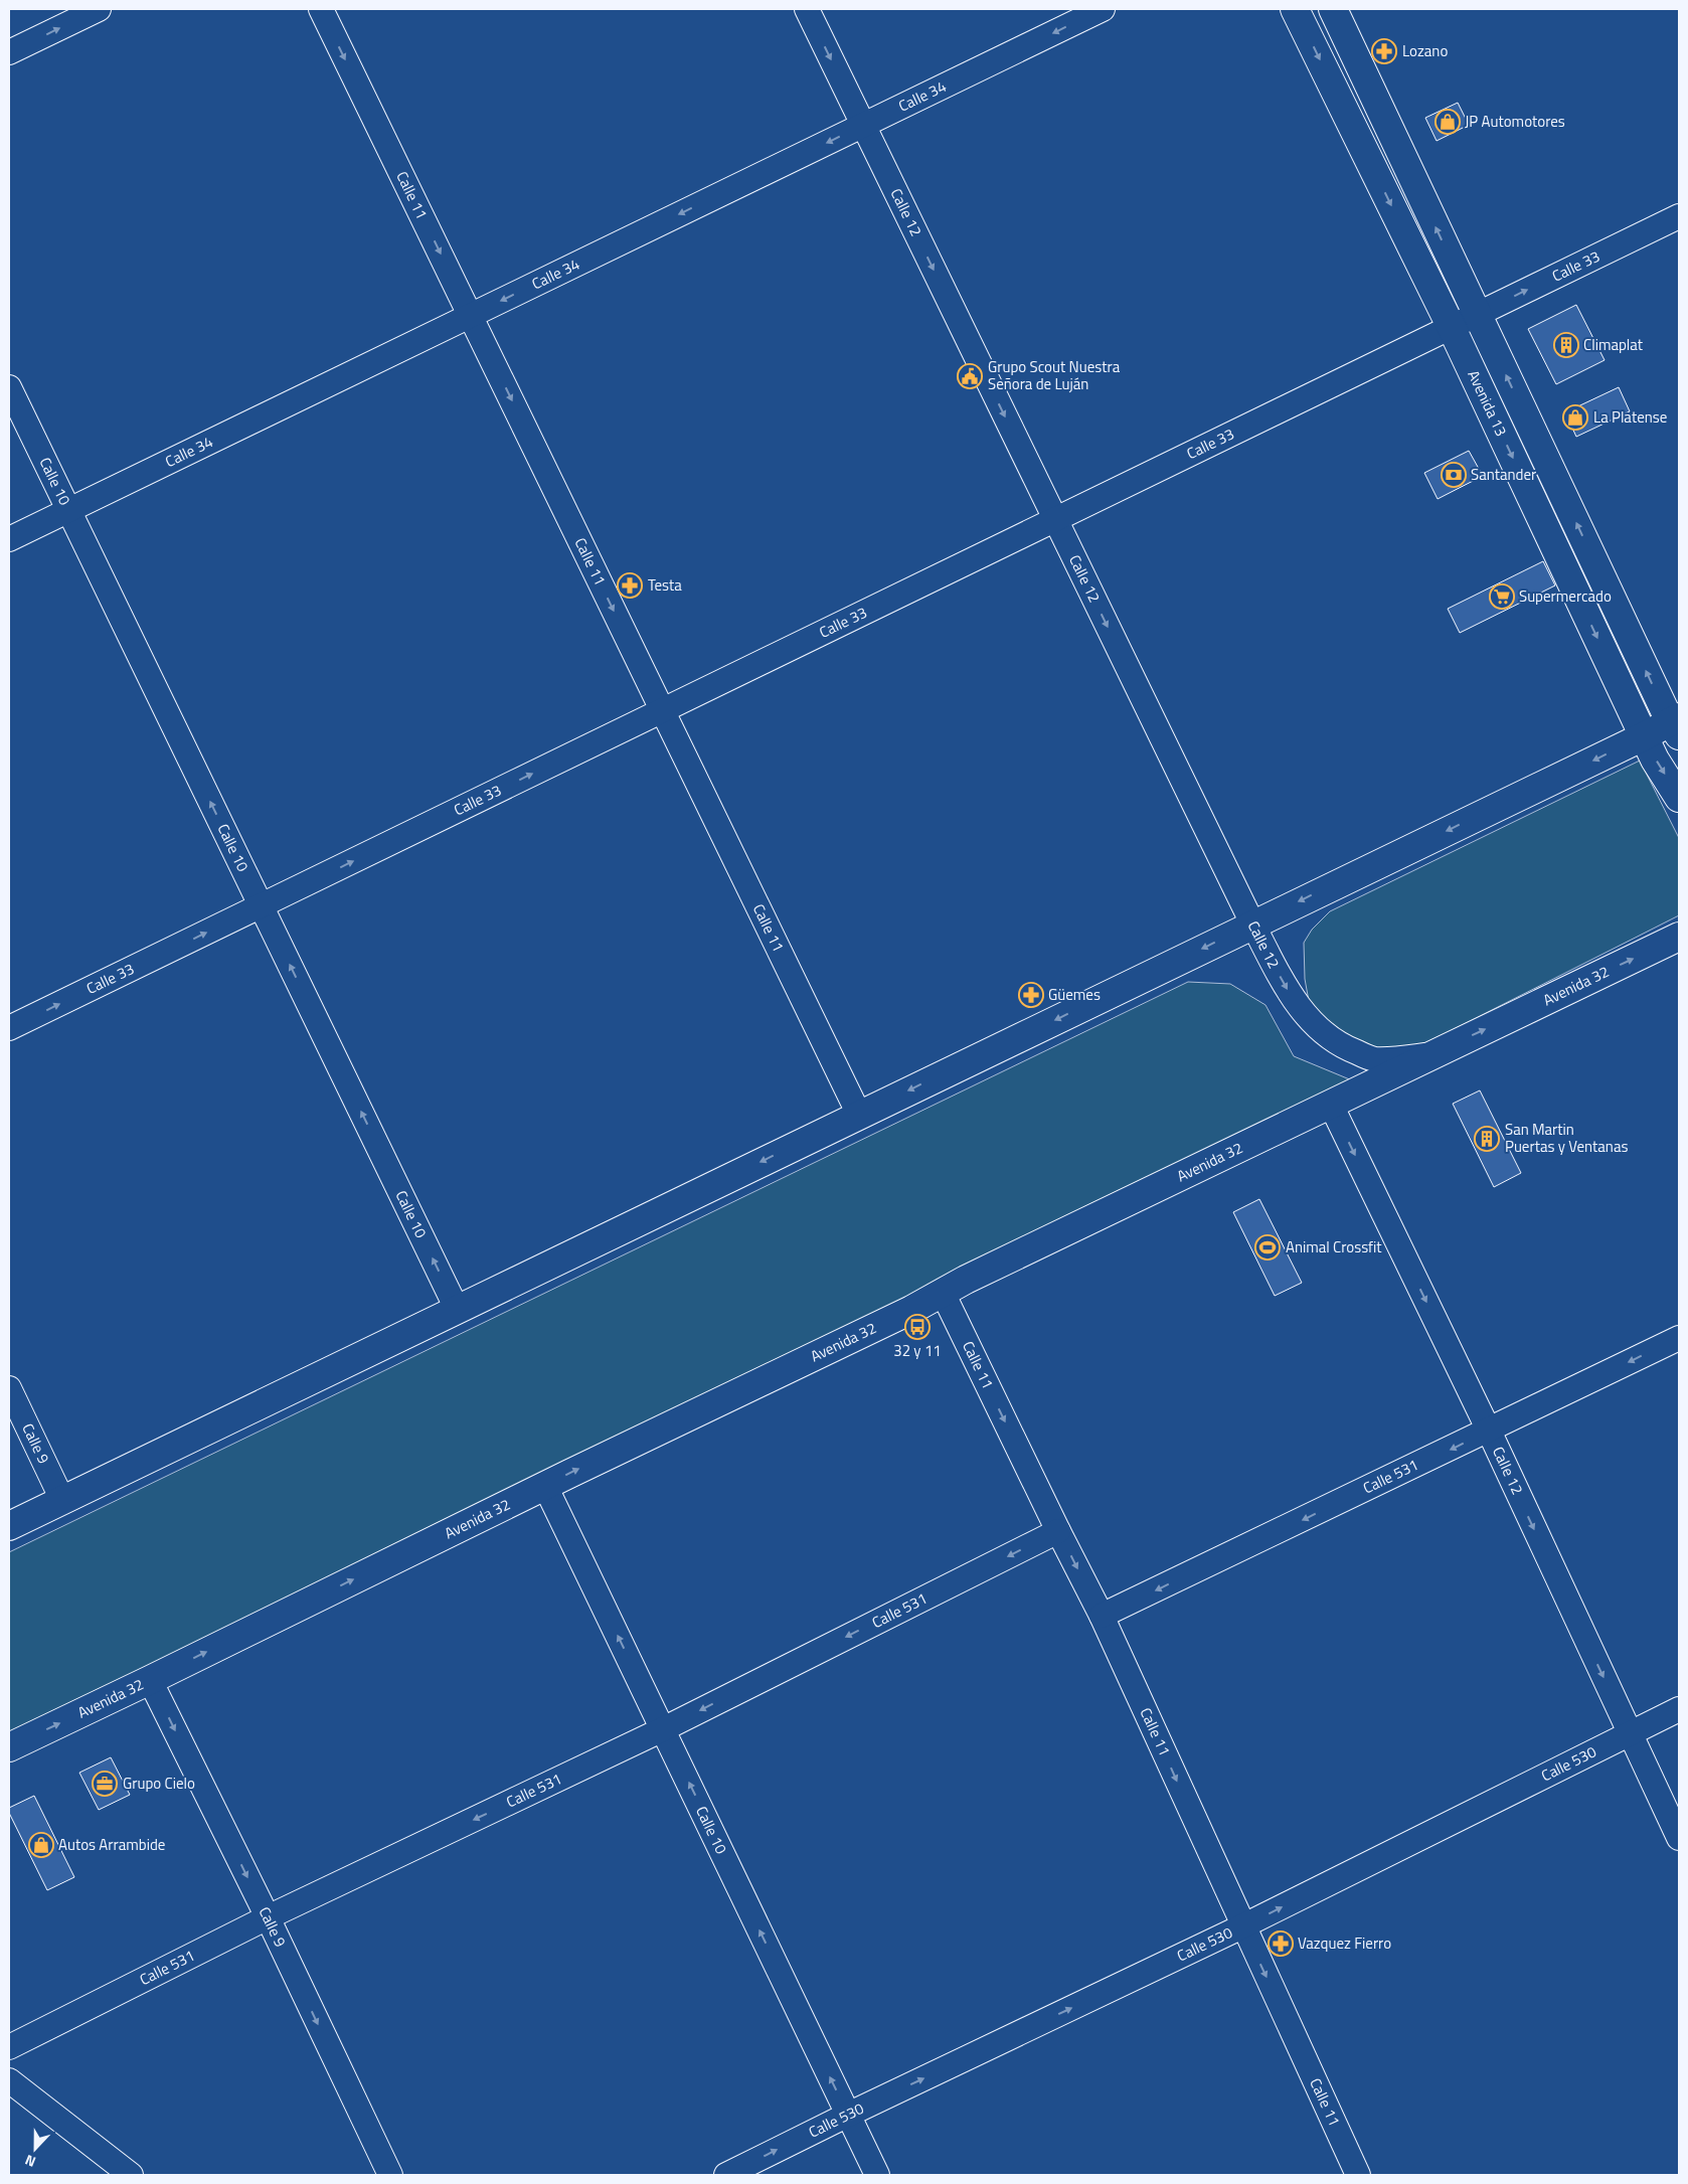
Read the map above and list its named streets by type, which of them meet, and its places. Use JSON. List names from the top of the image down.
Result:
{
  "streets": {
    "main road": ["Avenida 13", "Avenida 32"],
    "street": [
      "Calle 34",
      "Calle 11",
      "Calle 12",
      "Calle 33",
      "Calle 10",
      "Calle 9",
      "Calle 531",
      "Calle 530"
    ]
  },
  "crossings": [
    ["Calle 34", "Calle 11"],
    ["Calle 34", "Calle 12"],
    ["Calle 34", "Calle 10"],
    ["Calle 11", "Calle 33"],
    ["Calle 11", "Avenida 32"],
    ["Calle 11", "Calle 531"],
    ["Calle 11", "Calle 530"],
    ["Calle 12", "Calle 33"],
    ["Calle 12", "Avenida 32"],
    ["Calle 12", "Calle 531"],
    ["Calle 12", "Calle 530"],
    ["Calle 33", "Avenida 13"],
    ["Calle 33", "Calle 10"],
    ["Calle 10", "Avenida 32"],
    ["Calle 10", "Calle 531"],
    ["Calle 10", "Calle 530"],
    ["Avenida 32", "Calle 9"],
    ["Calle 9", "Calle 531"]
  ],
  "one_way": [
    "Calle 34",
    "Calle 11",
    "Calle 12",
    "Calle 33",
    "Calle 10",
    "Calle 9",
    "Calle 531",
    "Calle 530"
  ],
  "places": {
    "pharmacy": [
      "Lozano",
      "Testa",
      "Güemes",
      "Vazquez Fierro"
    ],
    "shop": ["JP Automotores", "La Platense", "Autos Arrambide"],
    "building": ["Climaplat", "San Martin Puertas y Ventanas"],
    "public building": ["Grupo Scout Nuestra Señora de Luján"],
    "bank": ["Santander"],
    "supermarket": ["Supermercado"],
    "sports": ["Animal Crossfit"],
    "bus stop": ["32 y 11"],
    "office": ["Grupo Cielo"]
  },
  "north": "bottom"
}
